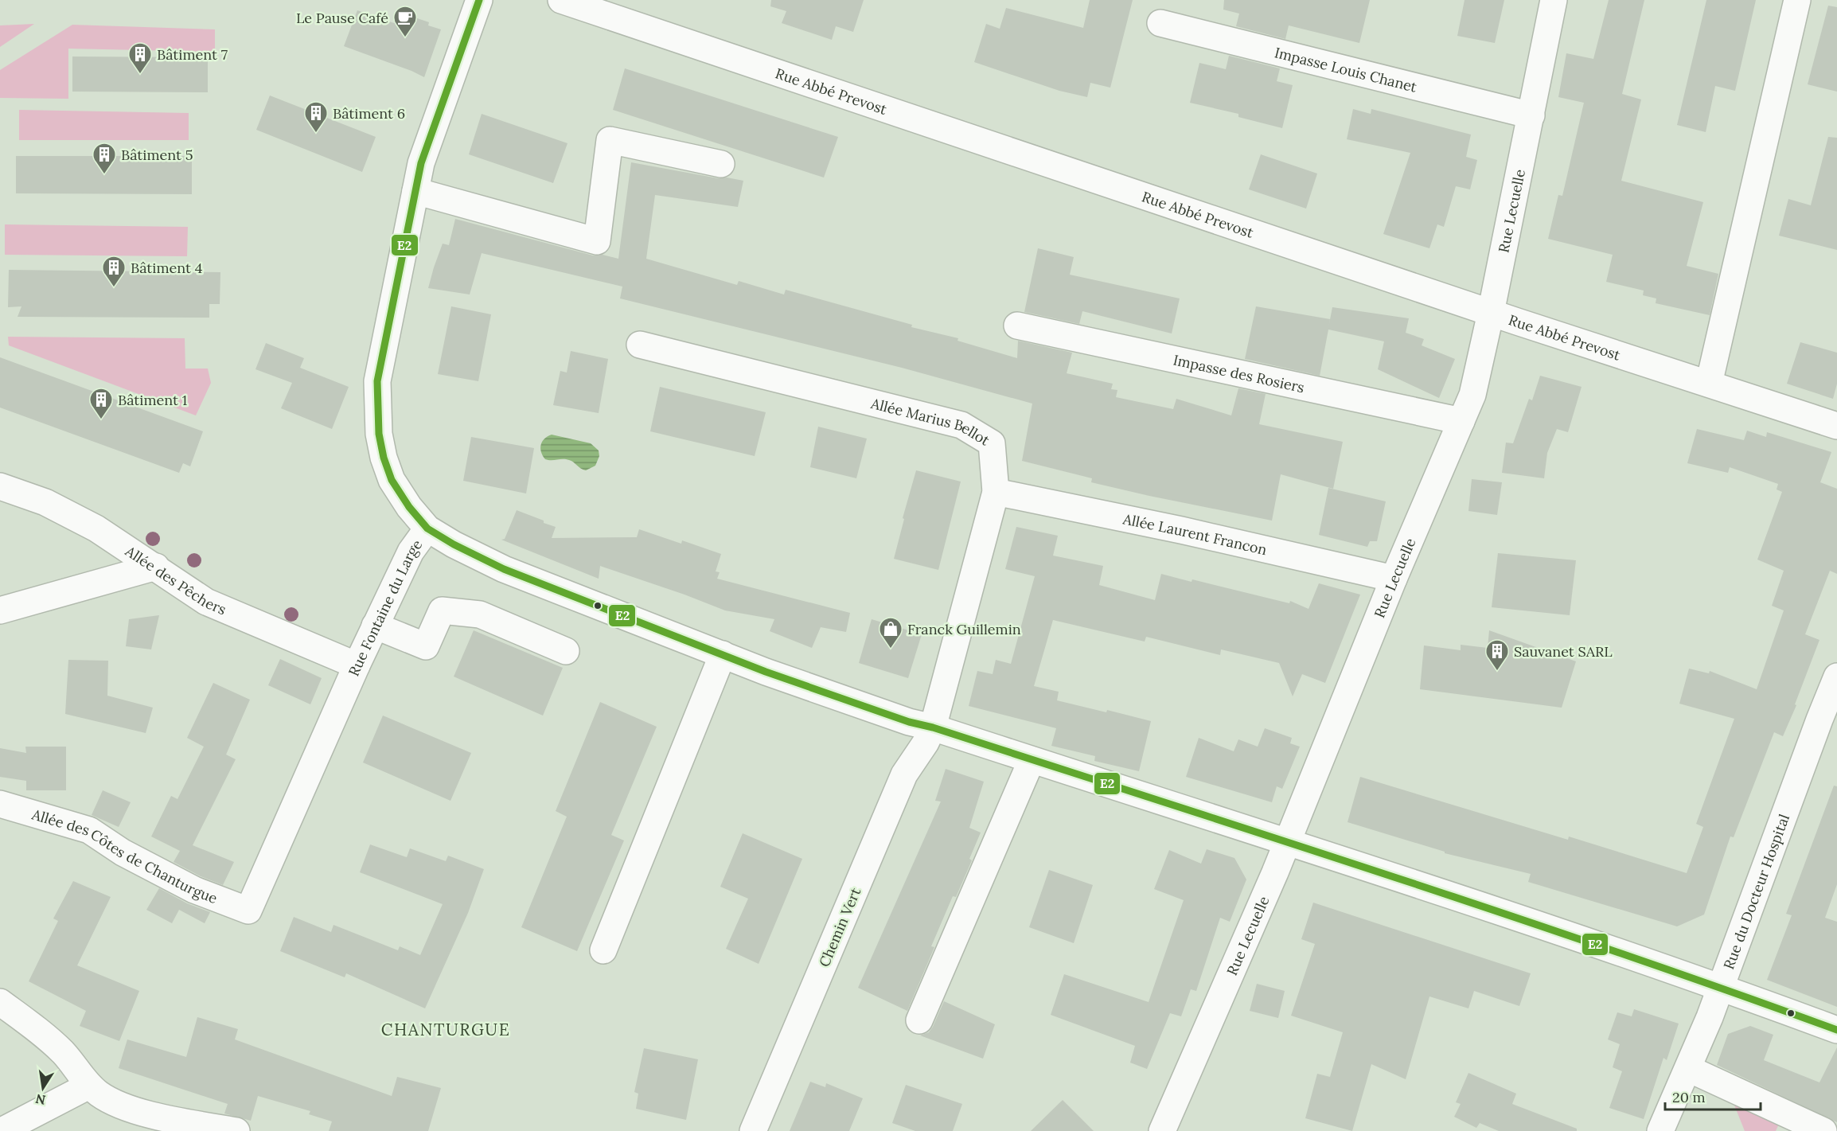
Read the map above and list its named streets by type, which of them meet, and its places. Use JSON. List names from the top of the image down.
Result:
{
  "streets": {
    "street": [
      "Impasse Louis Chanet",
      "Rue Abbé Prevost",
      "Rue Lecuelle",
      "Impasse des Rosiers",
      "Allée Marius Bellot",
      "Allée Laurent Francon",
      "Allée des Pêchers",
      "Rue Fontaine du Large",
      "Allée des Côtes de Chanturgue",
      "Rue du Docteur Hospital",
      "Chemin Vert"
    ]
  },
  "crossings": [
    ["Impasse Louis Chanet", "Rue Lecuelle"],
    ["Rue Abbé Prevost", "Rue Lecuelle"],
    ["Rue Lecuelle", "Impasse des Rosiers"],
    ["Rue Lecuelle", "Allée Laurent Francon"],
    ["Allée Marius Bellot", "Allée Laurent Francon"],
    ["Allée Marius Bellot", "Chemin Vert"],
    ["Allée des Pêchers", "Rue Fontaine du Large"],
    ["Rue Fontaine du Large", "Allée des Côtes de Chanturgue"]
  ],
  "districts": ["CHANTURGUE"],
  "places": {
    "cafe": ["Le Pause Café"],
    "building": [
      "Bâtiment 7",
      "Bâtiment 6",
      "Bâtiment 5",
      "Bâtiment 4",
      "Bâtiment 1",
      "Sauvanet SARL"
    ],
    "shop": ["Franck Guillemin"]
  },
  "lines": ["transit line E2"],
  "scale_bar": "20 m",
  "north": "bottom"
}
